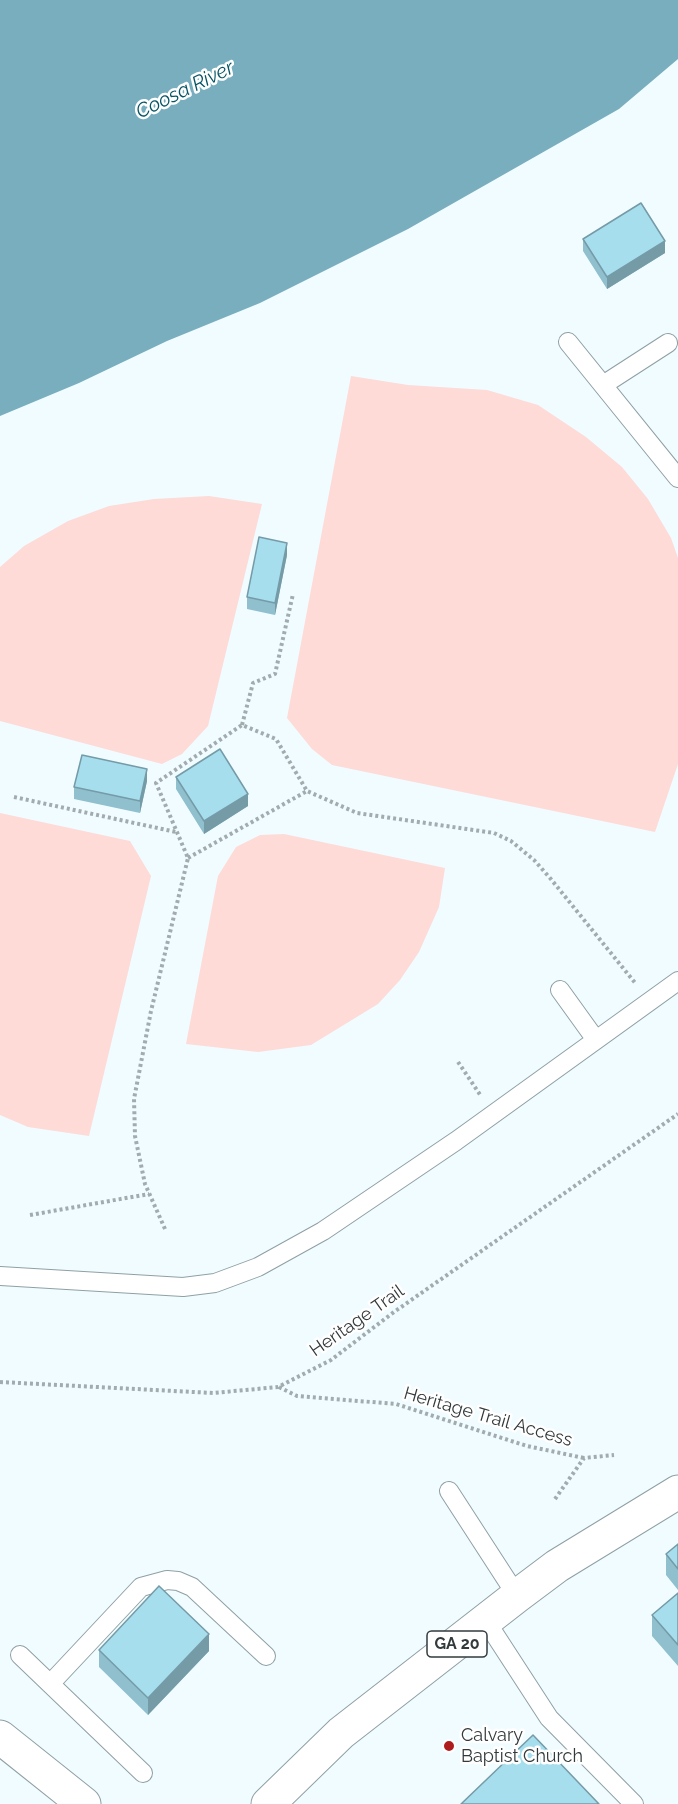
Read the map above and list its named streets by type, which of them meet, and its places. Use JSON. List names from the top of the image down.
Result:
{
  "streets": {
    "main road": ["GA 20"],
    "path": ["Heritage Trail", "Heritage Trail Access"]
  },
  "crossings": [
    ["Heritage Trail", "Heritage Trail Access"]
  ],
  "water": ["Coosa River"],
  "places": ["Calvary Baptist Church"]
}
